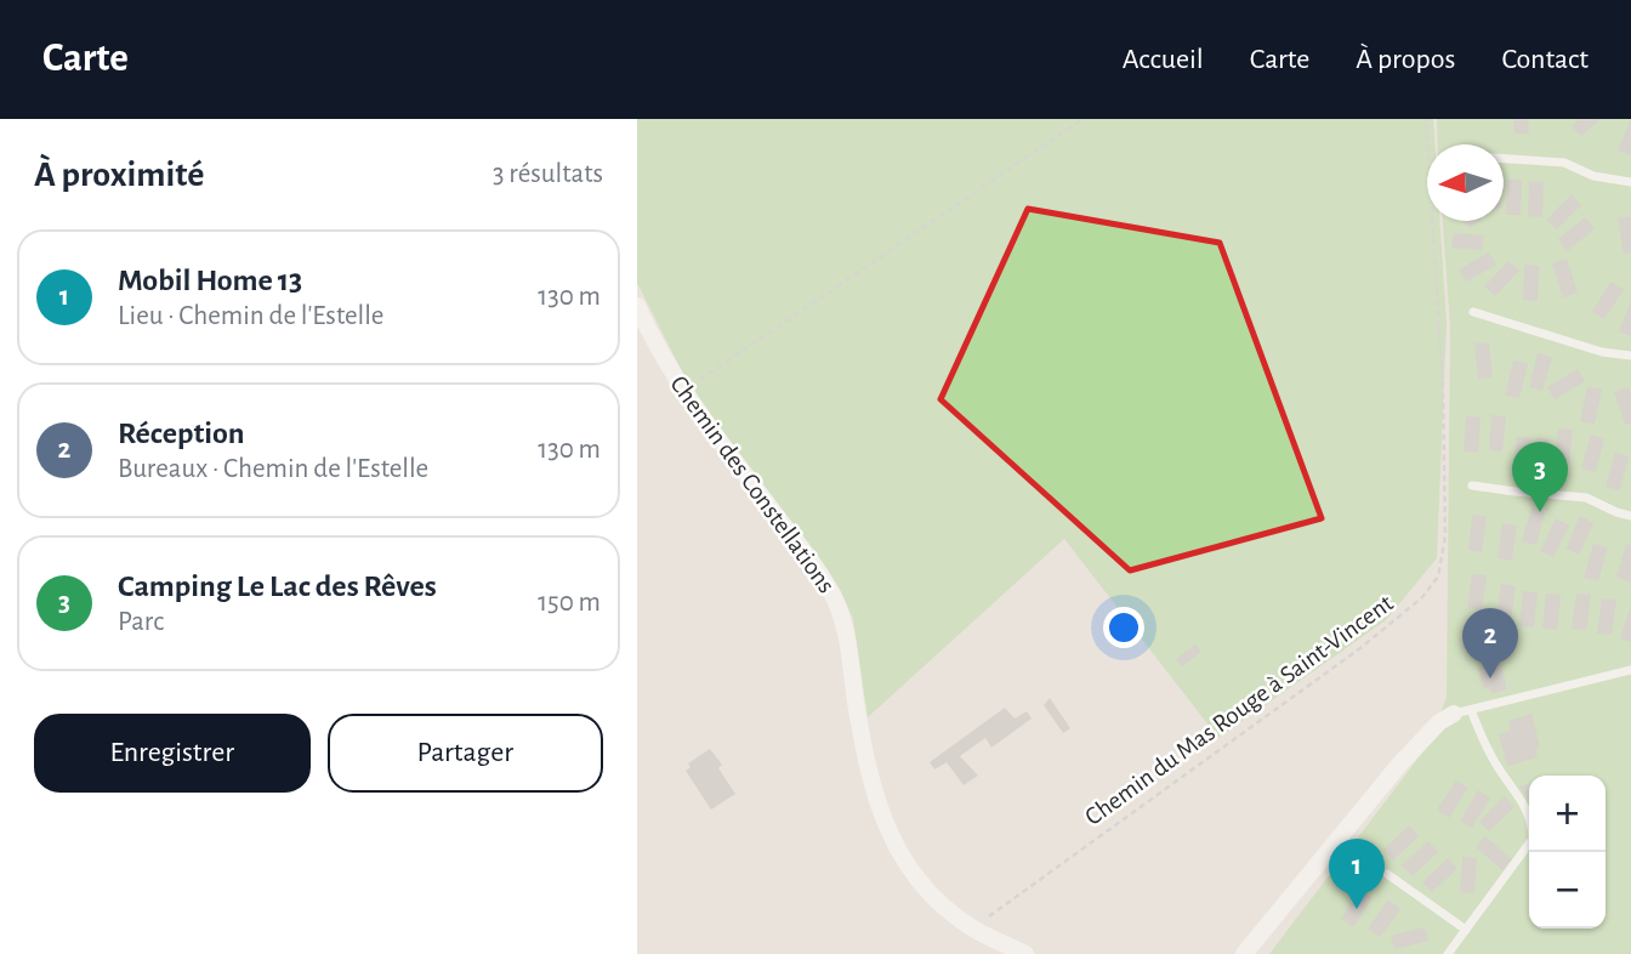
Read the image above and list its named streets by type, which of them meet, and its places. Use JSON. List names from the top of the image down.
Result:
{
  "streets": {
    "street": ["Chemin des Constellations"],
    "path": ["Chemin du Mas Rouge à Saint-Vincent"]
  },
  "crossings": [
    ["Chemin des Constellations", "Chemin du Mas Rouge à Saint-Vincent"]
  ],
  "north": "left",
  "page": {
    "header": "Carte",
    "nav": [
      "Accueil",
      "Carte",
      "À propos",
      "Contact"
    ],
    "heading": ["À proximité", "3 résultats"],
    "list": [
      {
        "mark": "1",
        "name": "Mobil Home 13",
        "note": "Lieu · Chemin de l'Estelle",
        "value": "130 m"
      },
      {
        "mark": "2",
        "name": "Réception",
        "note": "Bureaux · Chemin de l'Estelle",
        "value": "130 m"
      },
      {
        "mark": "3",
        "name": "Camping Le Lac des Rêves",
        "note": "Parc",
        "value": "150 m"
      }
    ],
    "pins": ["3", "2", "1"],
    "buttons": ["Enregistrer", "Partager"],
    "map_buttons": ["+", "−"]
  }
}
